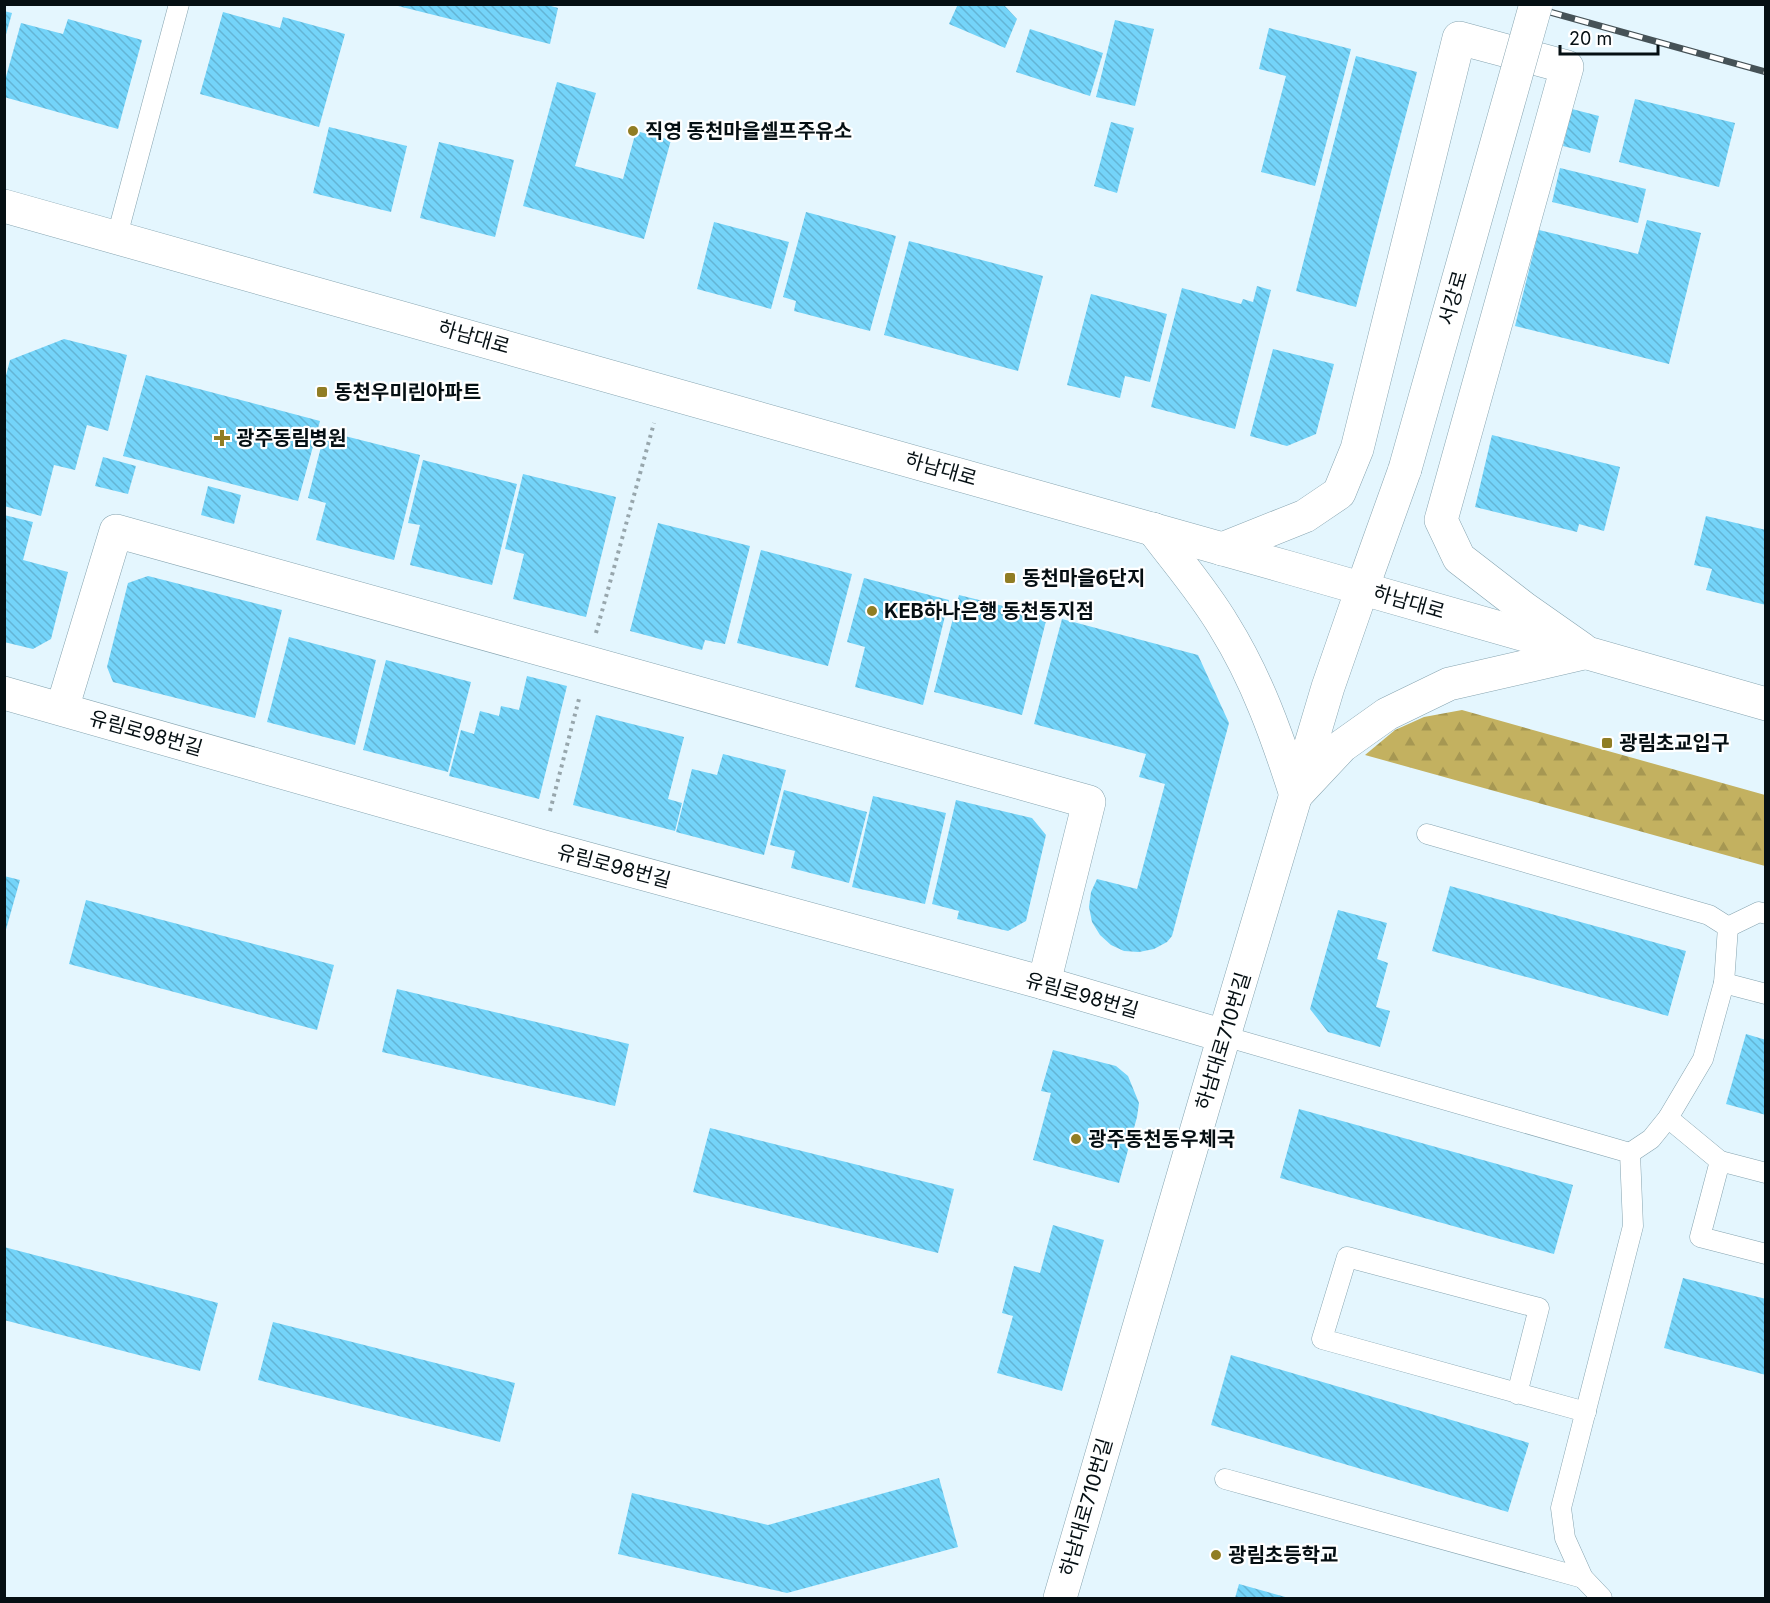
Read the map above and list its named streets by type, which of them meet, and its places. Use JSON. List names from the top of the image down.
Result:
{
  "streets": {
    "street": [
      "서강로",
      "하남대로",
      "유림로98번길",
      "하남대로710번길"
    ]
  },
  "crossings": [
    ["서강로", "하남대로"],
    ["서강로", "하남대로710번길"],
    ["하남대로", "하남대로710번길"],
    ["유림로98번길", "하남대로710번길"]
  ],
  "places": {
    "other": [
      "직영 동천마을셀프주유소",
      "KEB하나은행 동천동지점",
      "광주동천동우체국",
      "광림초등학교"
    ],
    "transit": ["동천우미린아파트", "동천마을6단지", "광림초교입구"],
    "health": ["광주동림병원"]
  },
  "scale_bar": "20 m"
}
